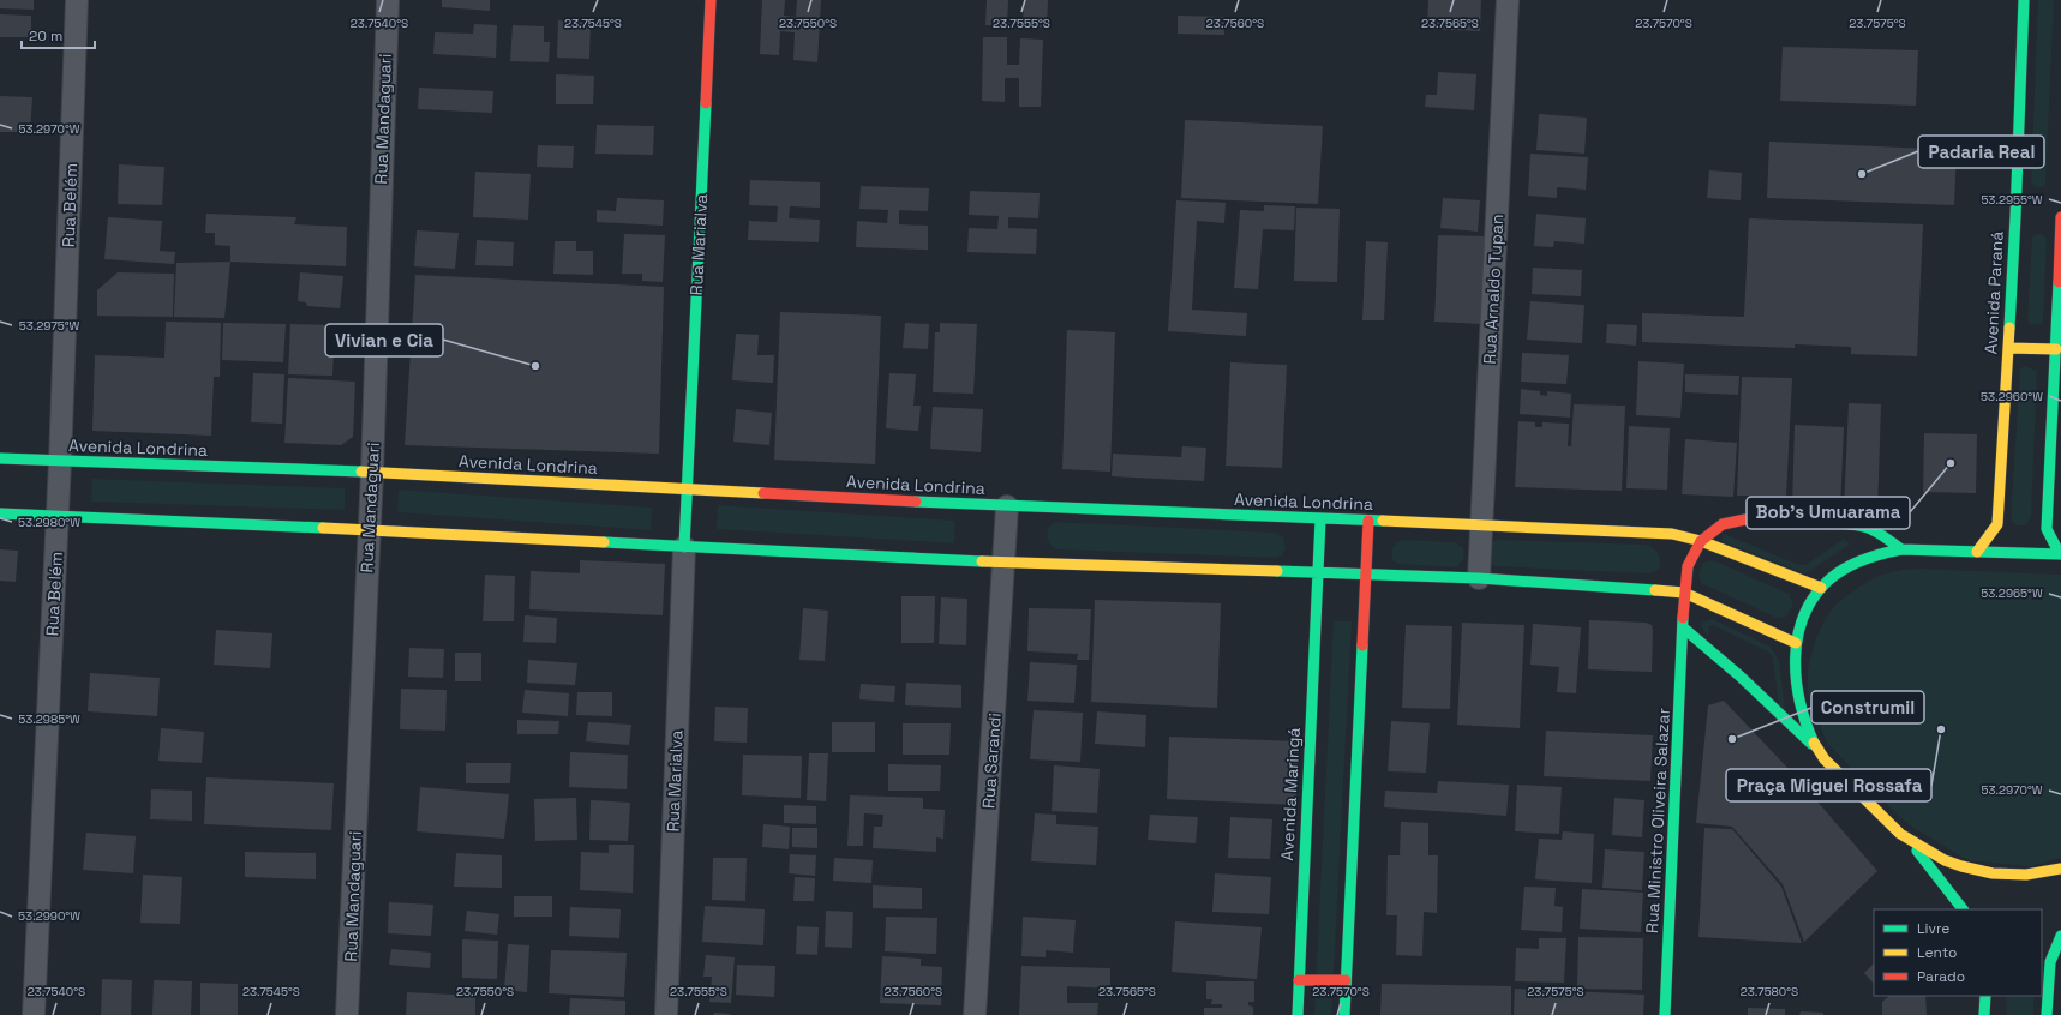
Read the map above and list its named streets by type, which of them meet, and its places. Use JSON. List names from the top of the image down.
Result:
{
  "streets": {
    "main road": [
      "Rua Marialva",
      "Avenida Paraná",
      "Avenida Londrina",
      "Avenida Maringá",
      "Rua Ministro Oliveira Salazar"
    ],
    "street": [
      "Rua Mandaguari",
      "Rua Belém",
      "Rua Arnaldo Tupan",
      "Rua Sarandi"
    ]
  },
  "crossings": [
    ["Rua Mandaguari", "Avenida Londrina"],
    ["Rua Belém", "Avenida Londrina"],
    ["Rua Marialva", "Avenida Londrina"],
    ["Rua Arnaldo Tupan", "Avenida Londrina"],
    ["Avenida Londrina", "Rua Sarandi"],
    ["Avenida Londrina", "Avenida Maringá"],
    ["Avenida Londrina", "Rua Ministro Oliveira Salazar"]
  ],
  "places": [
    "Padaria Real",
    "Vivian e Cia",
    "Bob's Umuarama",
    "Praça Miguel Rossafa",
    "Construmil"
  ],
  "legend": ["Livre", "Lento", "Parado"],
  "scale_bar": "20 m",
  "coordinates": [
    "23.7540°S",
    "23.7545°S",
    "23.7550°S",
    "23.7555°S",
    "23.7560°S",
    "23.7565°S",
    "23.7570°S",
    "23.7575°S",
    "53.2970°W",
    "53.2955°W",
    "53.2975°W",
    "53.2960°W",
    "53.2980°W",
    "53.2965°W",
    "53.2985°W",
    "53.2990°W",
    "23.7580°S"
  ]
}
